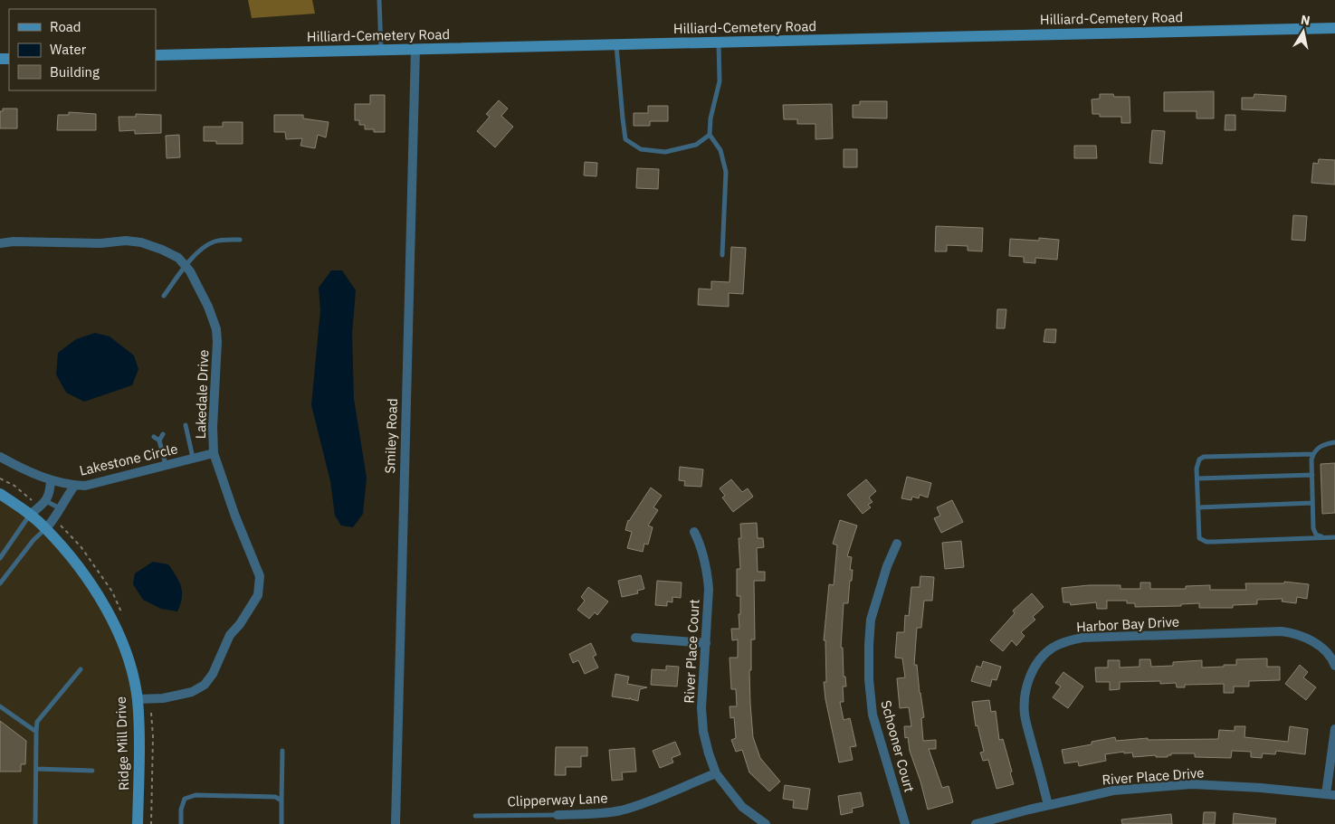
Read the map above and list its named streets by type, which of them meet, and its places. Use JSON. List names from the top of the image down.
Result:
{
  "streets": {
    "main road": ["Hilliard-Cemetery Road", "Ridge Mill Drive"],
    "street": [
      "Lakedale Drive",
      "Smiley Road",
      "Lakestone Circle",
      "Harbor Bay Drive",
      "River Place Court",
      "Schooner Court",
      "River Place Drive",
      "Clipperway Lane"
    ]
  },
  "crossings": [
    ["Hilliard-Cemetery Road", "Smiley Road"],
    ["Lakedale Drive", "Lakestone Circle"],
    ["Lakedale Drive", "Ridge Mill Drive"],
    ["Harbor Bay Drive", "River Place Drive"],
    ["River Place Court", "Clipperway Lane"]
  ],
  "legend": ["Road", "Water", "Building"],
  "north": "top"
}
